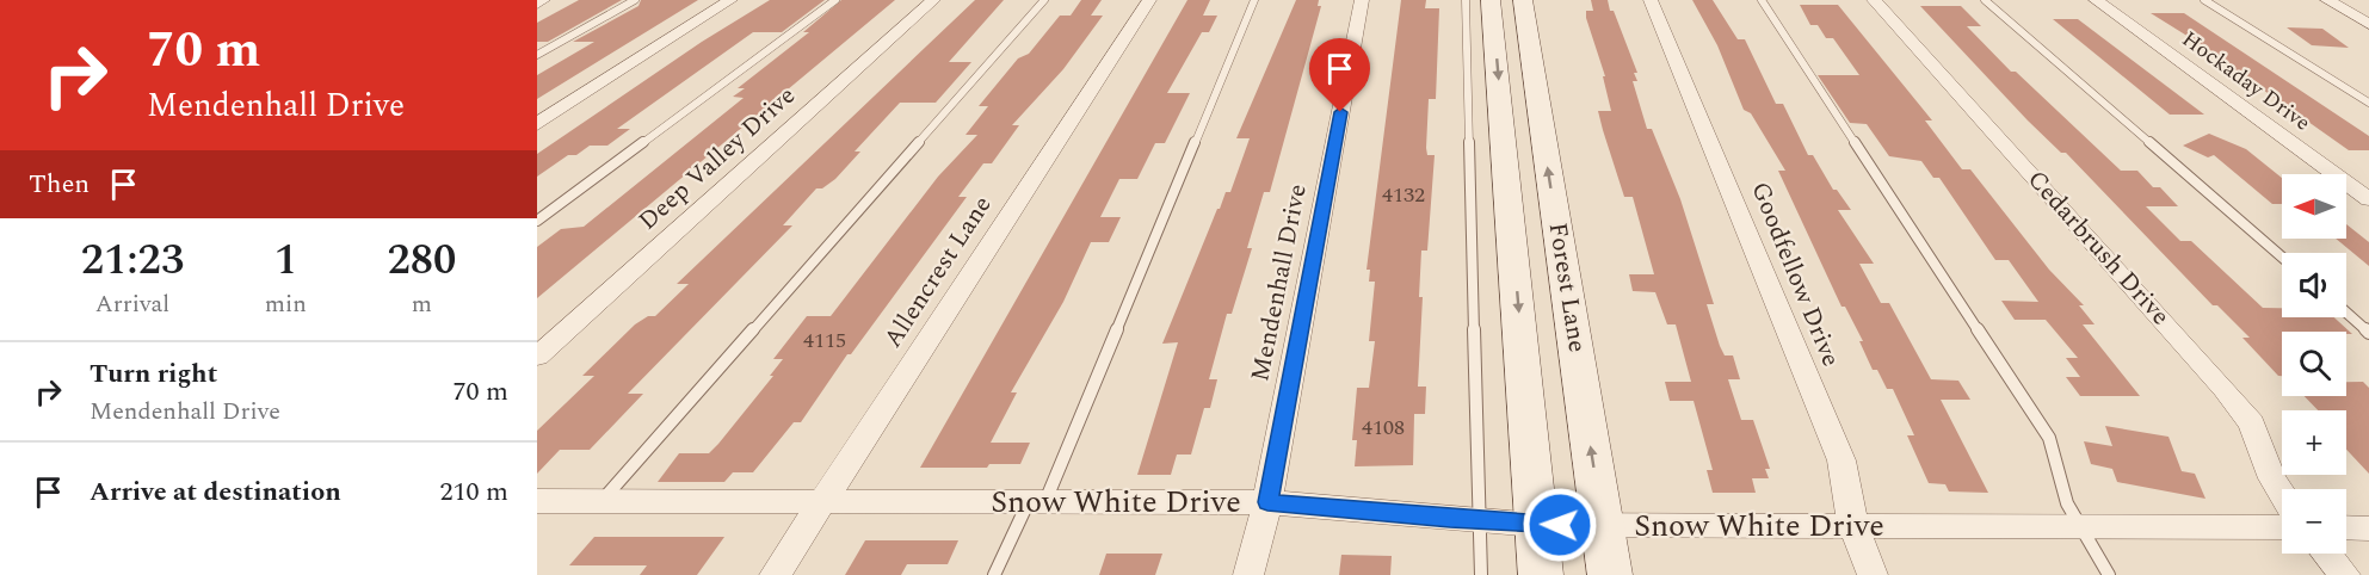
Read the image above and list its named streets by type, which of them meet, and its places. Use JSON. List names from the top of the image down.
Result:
{
  "streets": {
    "main road": ["Forest Lane"],
    "street": [
      "Hockaday Drive",
      "Deep Valley Drive",
      "Cedarbrush Drive",
      "Allencrest Lane",
      "Goodfellow Drive",
      "Mendenhall Drive",
      "Snow White Drive"
    ]
  },
  "crossings": [
    ["Allencrest Lane", "Snow White Drive"],
    ["Goodfellow Drive", "Snow White Drive"],
    ["Mendenhall Drive", "Snow White Drive"],
    ["Forest Lane", "Snow White Drive"]
  ],
  "house_numbers": ["4132", "4115", "4108"],
  "north": "left",
  "page": {
    "turn": ["70 m", "Mendenhall Drive"],
    "then": "Then",
    "map_buttons": ["+", "−"],
    "eta": [
      "21:23",
      "Arrival",
      "1",
      "min",
      "280",
      "m"
    ],
    "list": [
      {
        "name": "Turn right",
        "note": "Mendenhall Drive",
        "value": "70 m"
      },
      {
        "name": "Arrive at destination",
        "value": "210 m"
      }
    ]
  }
}
